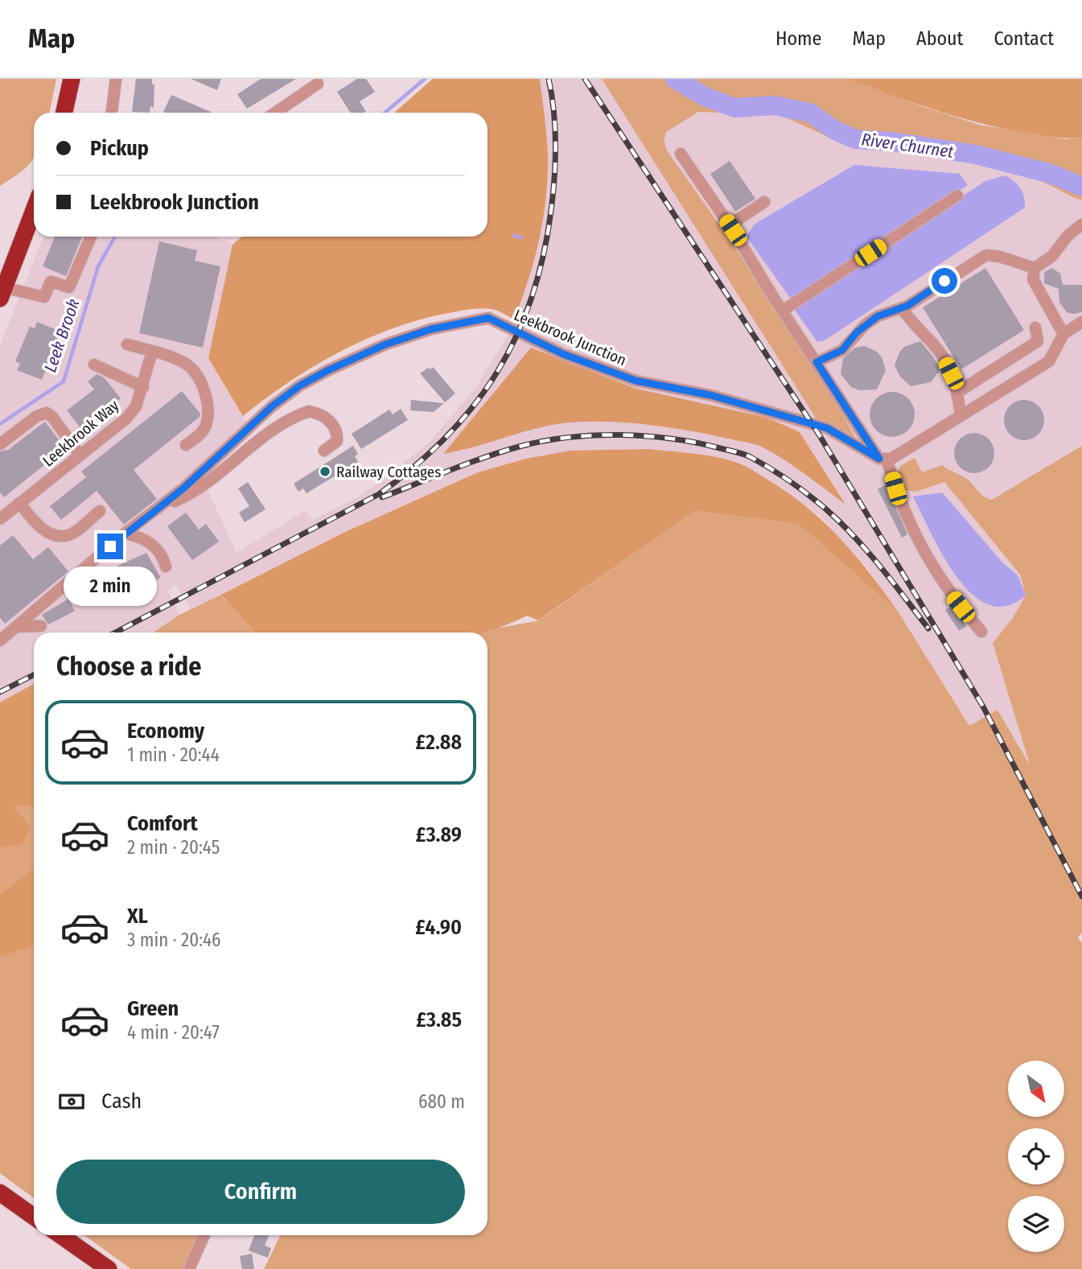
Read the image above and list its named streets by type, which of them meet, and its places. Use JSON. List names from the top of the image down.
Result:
{
  "streets": {
    "street": ["Leekbrook Junction", "Leekbrook Way"]
  },
  "water": ["River Churnet", "Leek Brook"],
  "places": ["Railway Cottages"],
  "north": "bottom right",
  "page": {
    "header": "Map",
    "nav": [
      "Home",
      "Map",
      "About",
      "Contact"
    ],
    "banner": ["Pickup", "Leekbrook Junction"],
    "bubble": "2 min",
    "heading": "Choose a ride",
    "list": [
      {
        "name": "Economy",
        "note": "1 min · 20:44",
        "value": "£2.88"
      },
      {
        "name": "Comfort",
        "note": "2 min · 20:45",
        "value": "£3.89"
      },
      {
        "name": "XL",
        "note": "3 min · 20:46",
        "value": "£4.90"
      },
      {
        "name": "Green",
        "note": "4 min · 20:47",
        "value": "£3.85"
      }
    ],
    "pay": ["Cash", "680 m"],
    "buttons": "Confirm"
  }
}
